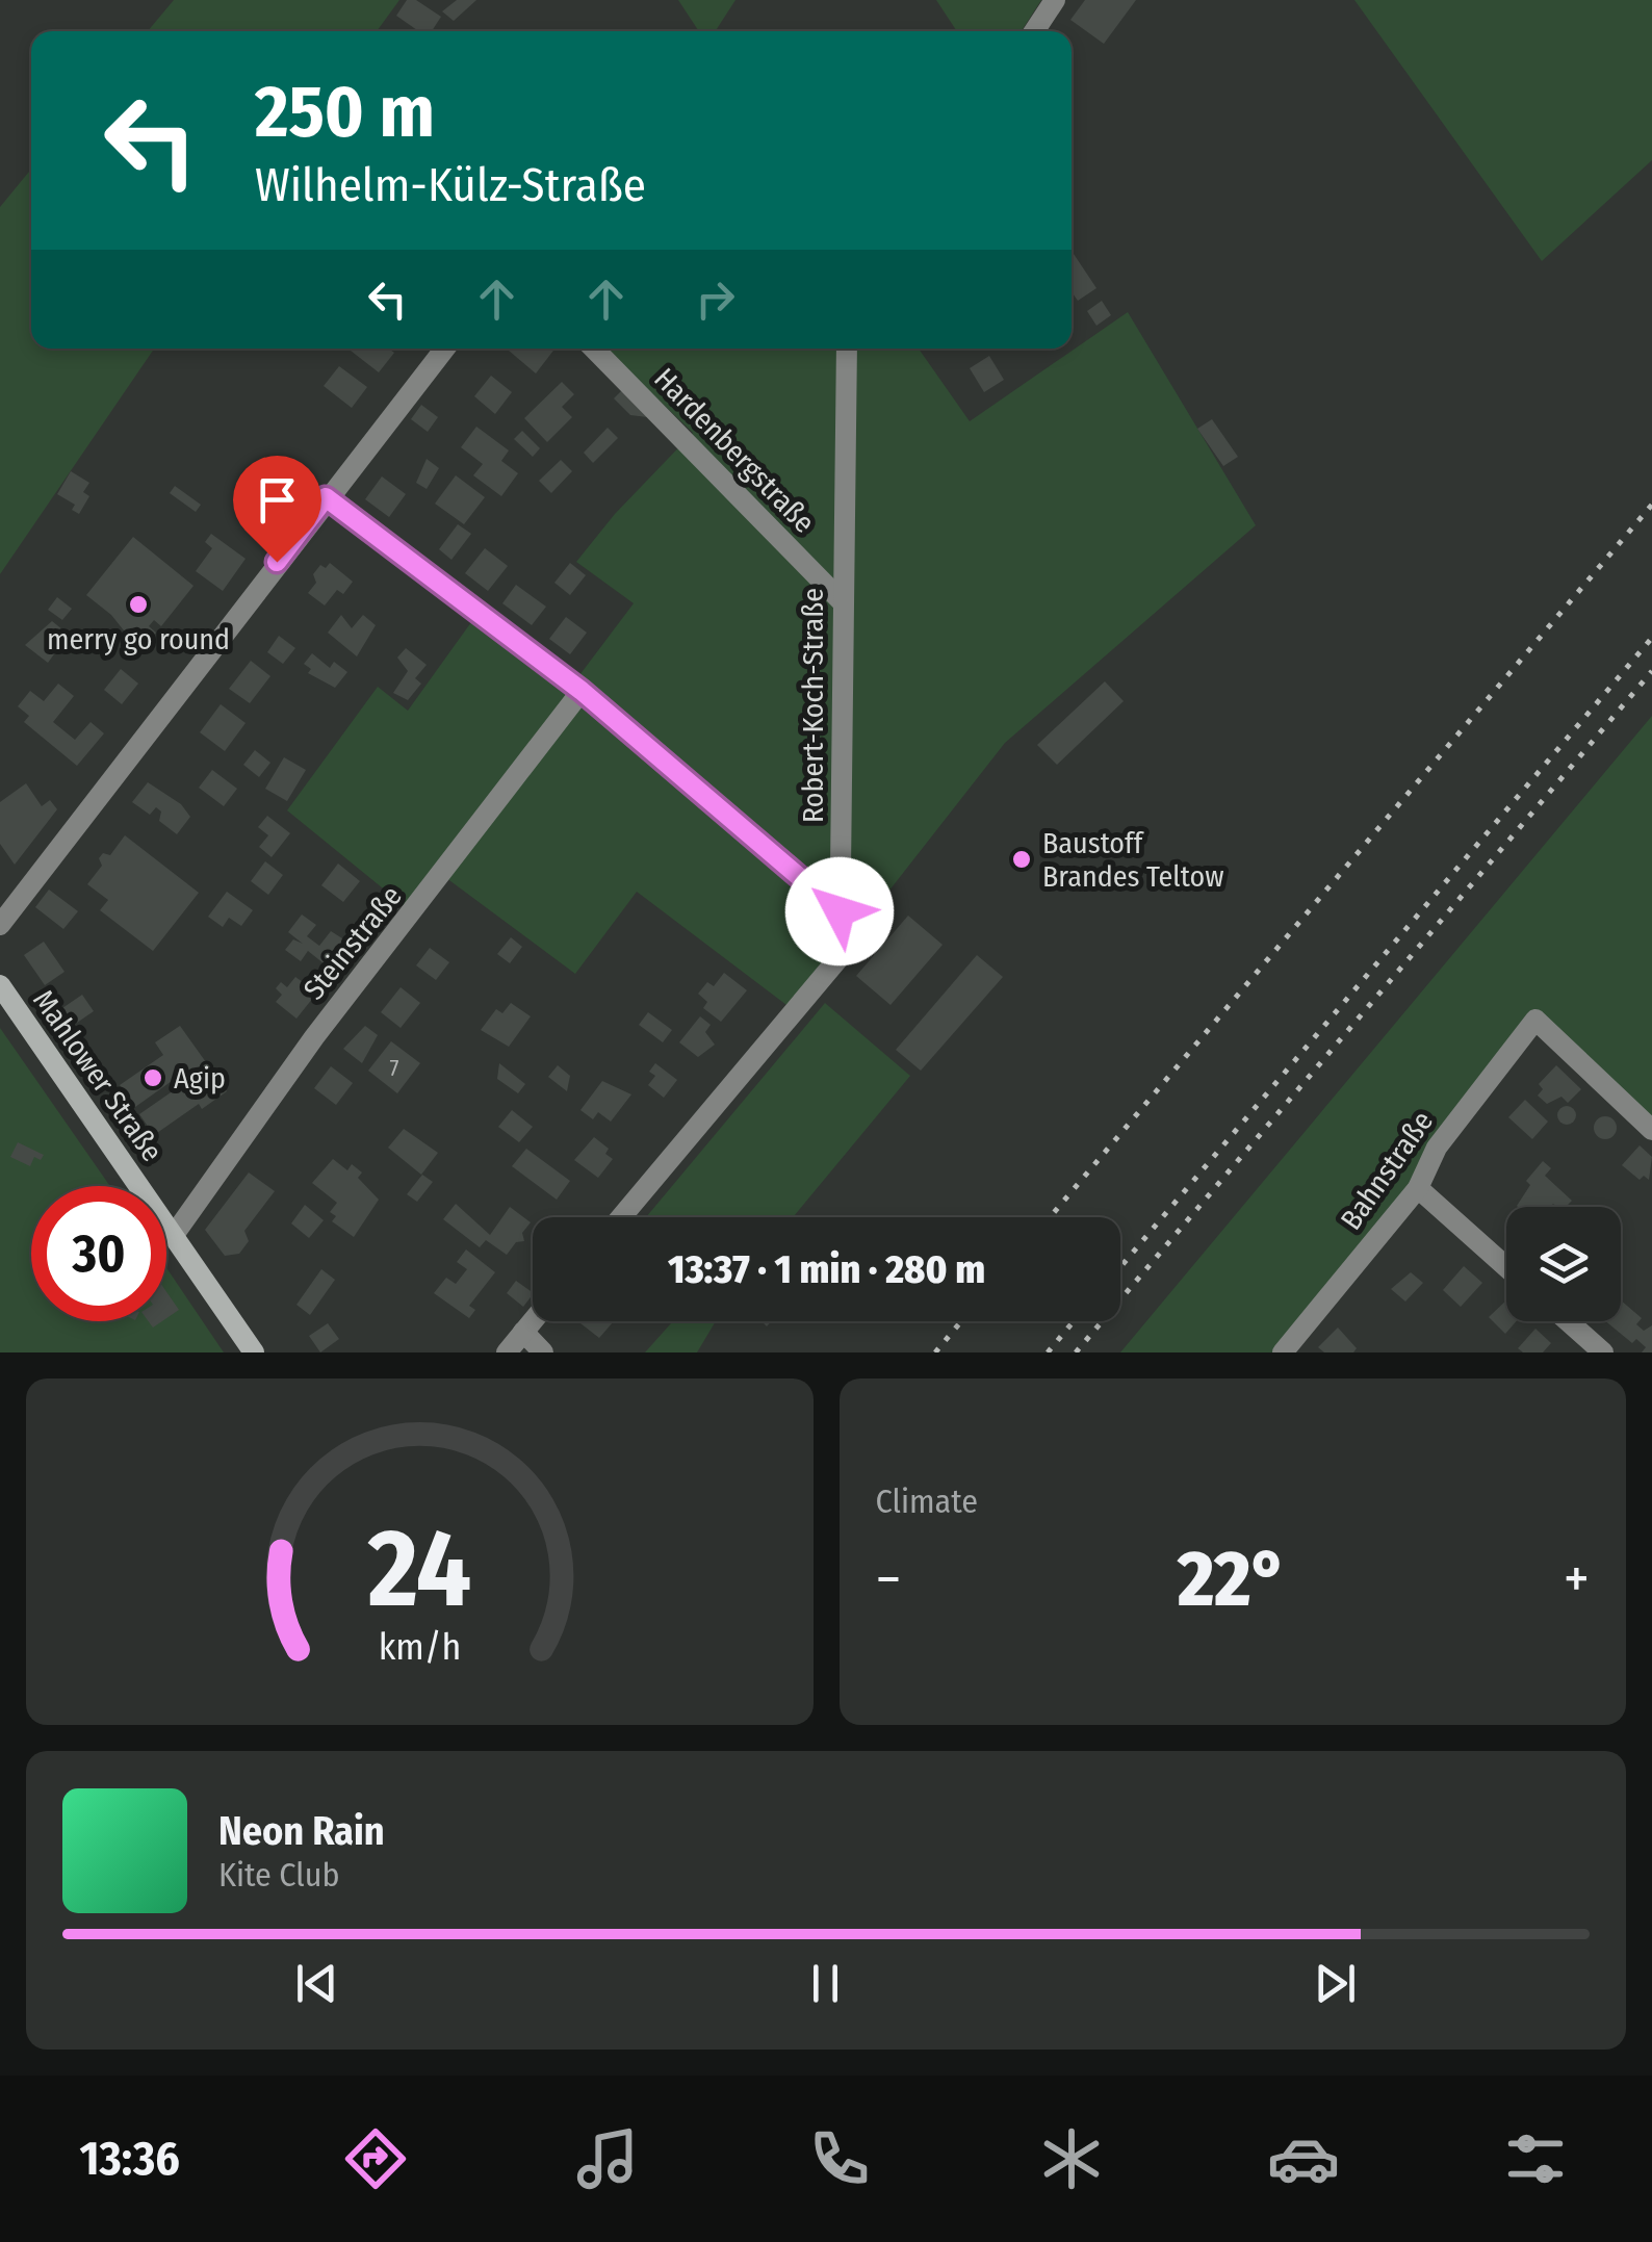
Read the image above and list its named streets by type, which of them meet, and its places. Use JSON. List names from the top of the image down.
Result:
{
  "streets": {
    "main road": ["Mahlower Straße"],
    "street": [
      "Hardenbergstraße",
      "Robert-Koch-Straße",
      "Steinstraße",
      "Bahnstraße"
    ]
  },
  "crossings": [
    ["Hardenbergstraße", "Robert-Koch-Straße"],
    ["Steinstraße", "Mahlower Straße"]
  ],
  "places": ["merry go round", "Baustoff Brandes Teltow", "Agip"],
  "house_numbers": ["7"],
  "page": {
    "turn": ["250 m", "Wilhelm-Külz-Straße"],
    "limit": "30",
    "trip": "13:37 · 1 min · 280 m",
    "tile": "Climate",
    "heat": ["−", "22°", "+"],
    "song": ["Neon Rain", "Kite Club"],
    "tabs": "13:36",
    "gauge": ["24", "km/h"]
  }
}
